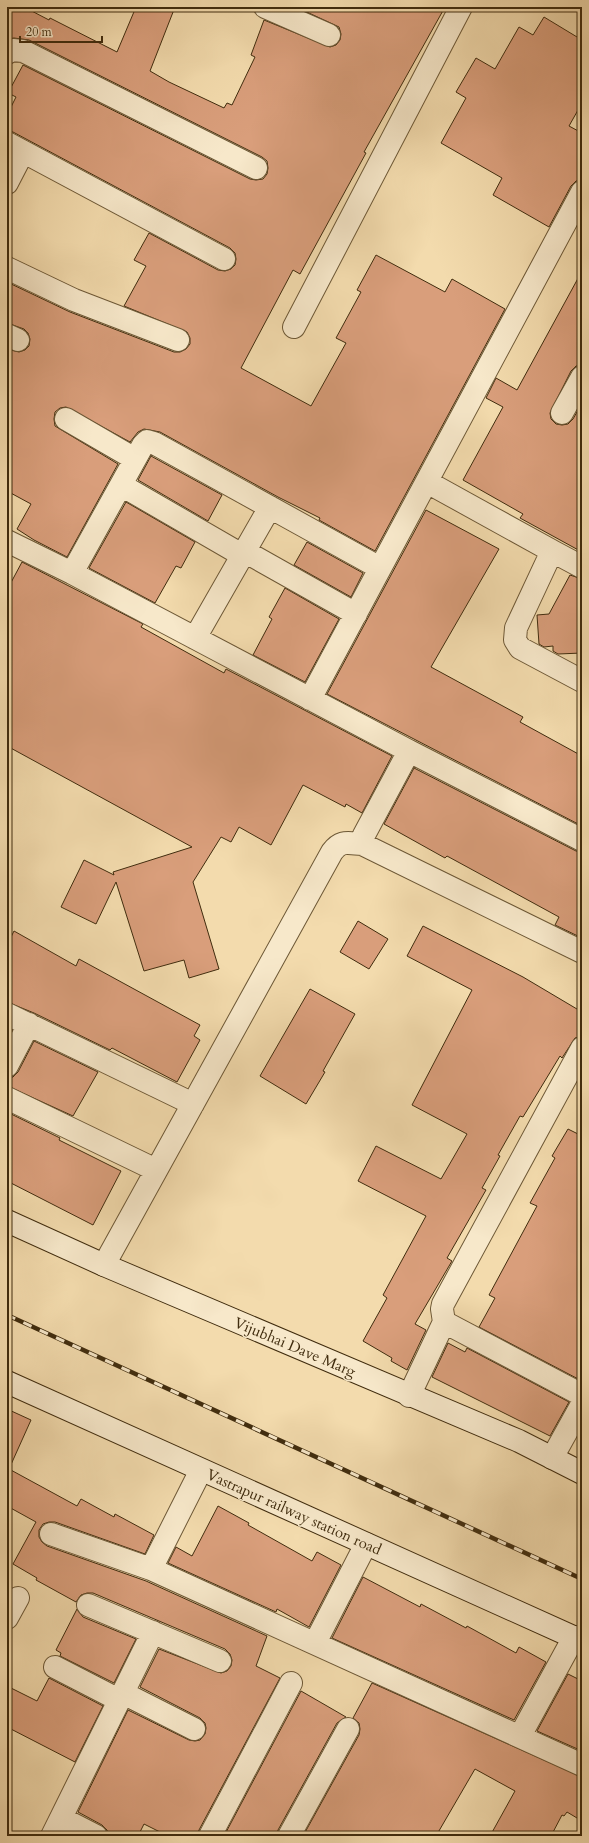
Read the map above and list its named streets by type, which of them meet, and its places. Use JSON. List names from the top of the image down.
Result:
{
  "streets": {
    "street": ["Vijubhai Dave Marg", "Vastrapur railway station road"]
  },
  "scale_bar": "20 m"
}
